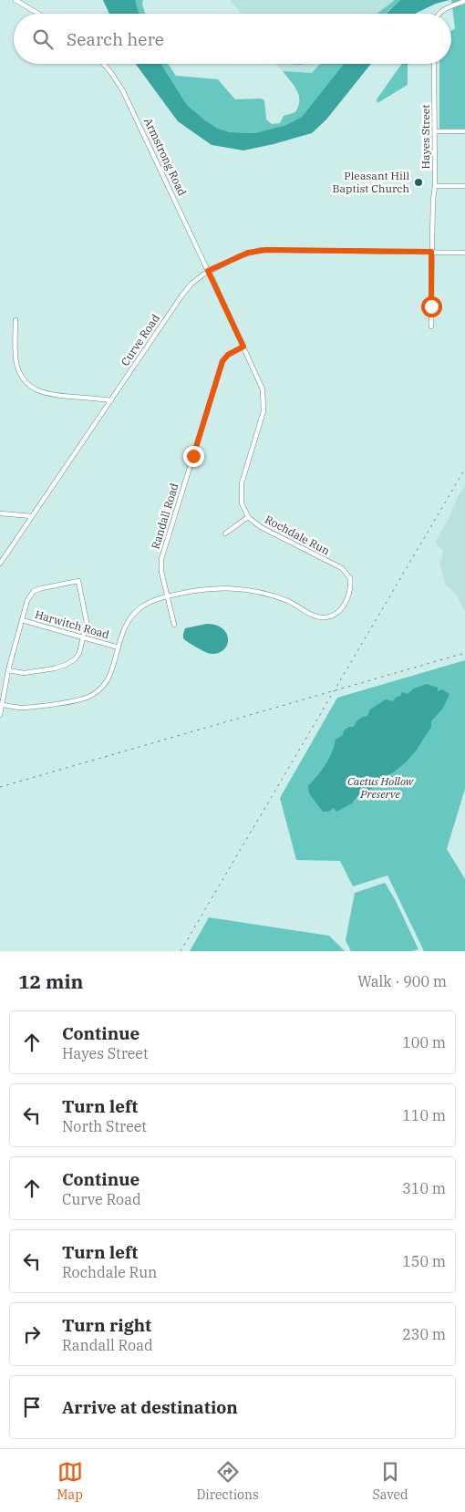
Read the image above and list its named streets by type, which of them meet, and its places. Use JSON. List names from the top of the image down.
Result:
{
  "streets": {
    "street": [
      "Hayes Street",
      "Armstrong Road",
      "Curve Road",
      "Randall Road",
      "Rochdale Run",
      "Harwitch Road"
    ]
  },
  "crossings": [
    ["Hayes Street", "Curve Road"],
    ["Armstrong Road", "Curve Road"],
    ["Armstrong Road", "Rochdale Run"],
    ["Curve Road", "Rochdale Run"],
    ["Randall Road", "Rochdale Run"]
  ],
  "parks": ["Cactus Hollow Preserve"],
  "places": ["Pleasant Hill Baptist Church"],
  "page": {
    "search": "Search here",
    "heading": ["12 min", "Walk · 900 m"],
    "list": [
      ["Continue", "Hayes Street", "100 m"],
      ["Turn left", "North Street", "110 m"],
      ["Continue", "Curve Road", "310 m"],
      ["Turn left", "Rochdale Run", "150 m"],
      ["Turn right", "Randall Road", "230 m"],
      "Arrive at destination"
    ],
    "nav": ["Map", "Directions", "Saved"]
  }
}
